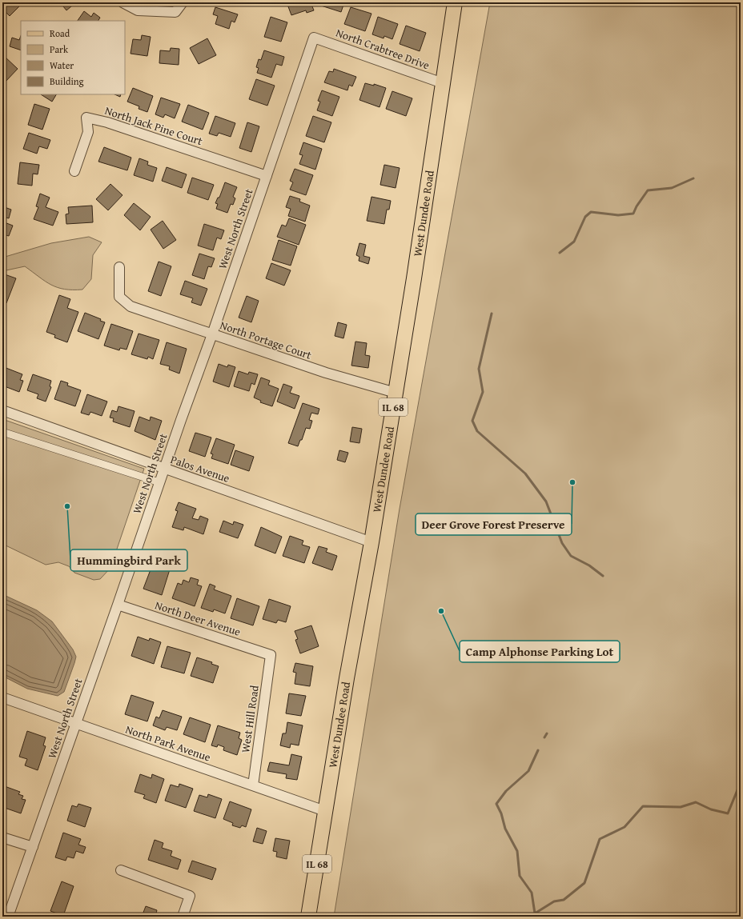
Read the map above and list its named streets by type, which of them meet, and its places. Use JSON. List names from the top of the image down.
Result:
{
  "streets": {
    "main road": ["West Dundee Road", "IL 68"],
    "street": [
      "North Crabtree Drive",
      "North Jack Pine Court",
      "West North Street",
      "North Portage Court",
      "Palos Avenue",
      "North Deer Avenue",
      "West Hill Road",
      "North Park Avenue"
    ]
  },
  "crossings": [
    ["North Crabtree Drive", "West Dundee Road"],
    ["North Crabtree Drive", "West North Street"],
    ["North Jack Pine Court", "West North Street"],
    ["West Dundee Road", "North Portage Court"],
    ["West Dundee Road", "Palos Avenue"],
    ["West Dundee Road", "North Park Avenue"],
    ["West North Street", "North Portage Court"],
    ["West North Street", "Palos Avenue"],
    ["West North Street", "North Deer Avenue"],
    ["West North Street", "North Park Avenue"],
    ["North Deer Avenue", "West Hill Road"],
    ["West Hill Road", "North Park Avenue"]
  ],
  "places": ["Deer Grove Forest Preserve", "Hummingbird Park", "Camp Alphonse Parking Lot"],
  "legend": [
    "Road",
    "Park",
    "Water",
    "Building"
  ]
}
